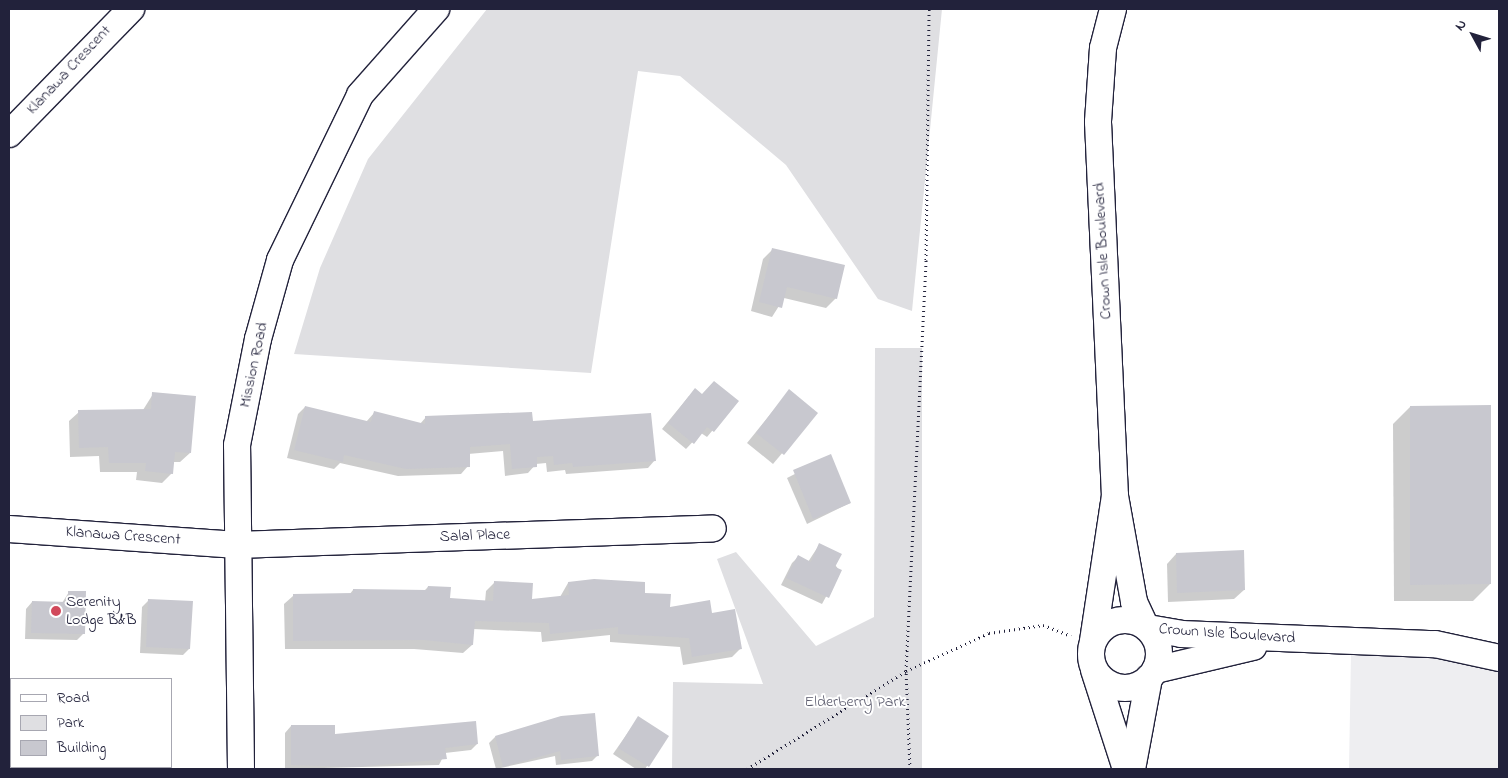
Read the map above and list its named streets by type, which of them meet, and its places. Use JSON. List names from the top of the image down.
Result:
{
  "streets": {
    "street": [
      "Klanawa Crescent",
      "Crown Isle Boulevard",
      "Mission Road",
      "Salal Place"
    ]
  },
  "crossings": [
    ["Klanawa Crescent", "Mission Road"],
    ["Klanawa Crescent", "Salal Place"],
    ["Mission Road", "Salal Place"]
  ],
  "parks": ["Elderberry Park"],
  "places": ["Serenity Lodge B&B"],
  "legend": ["Road", "Park", "Building"],
  "north": "top left"
}
